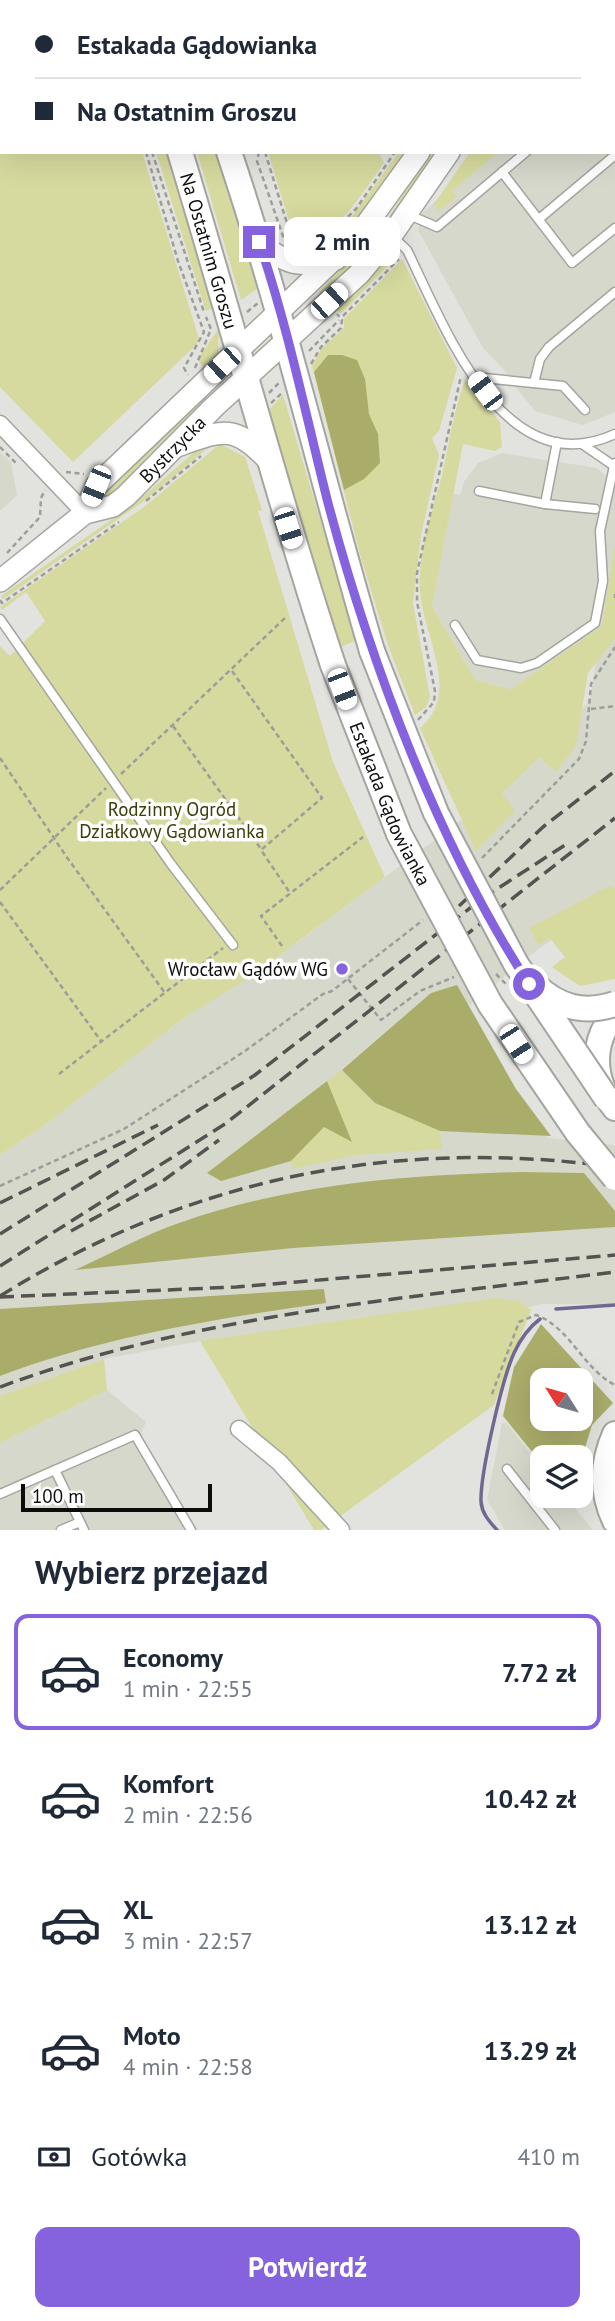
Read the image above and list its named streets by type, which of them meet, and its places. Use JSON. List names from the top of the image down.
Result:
{
  "streets": {
    "main road": ["Na Ostatnim Groszu", "Estakada Gądowianka"],
    "street": ["Bystrzycka"]
  },
  "crossings": [
    ["Na Ostatnim Groszu", "Bystrzycka"],
    ["Na Ostatnim Groszu", "Estakada Gądowianka"],
    ["Bystrzycka", "Estakada Gądowianka"]
  ],
  "parks": ["Rodzinny Ogród Działkowy Gądowianka"],
  "places": ["Wrocław Gądów WG"],
  "scale_bar": "100 m",
  "north": "top left",
  "page": {
    "banner": ["Estakada Gądowianka", "Na Ostatnim Groszu"],
    "bubble": "2 min",
    "scale": "100 m",
    "heading": "Wybierz przejazd",
    "list": [
      {
        "name": "Economy",
        "note": "1 min · 22:55",
        "value": "7.72 zł"
      },
      {
        "name": "Komfort",
        "note": "2 min · 22:56",
        "value": "10.42 zł"
      },
      {
        "name": "XL",
        "note": "3 min · 22:57",
        "value": "13.12 zł"
      },
      {
        "name": "Moto",
        "note": "4 min · 22:58",
        "value": "13.29 zł"
      }
    ],
    "pay": ["Gotówka", "410 m"],
    "buttons": "Potwierdź"
  }
}
